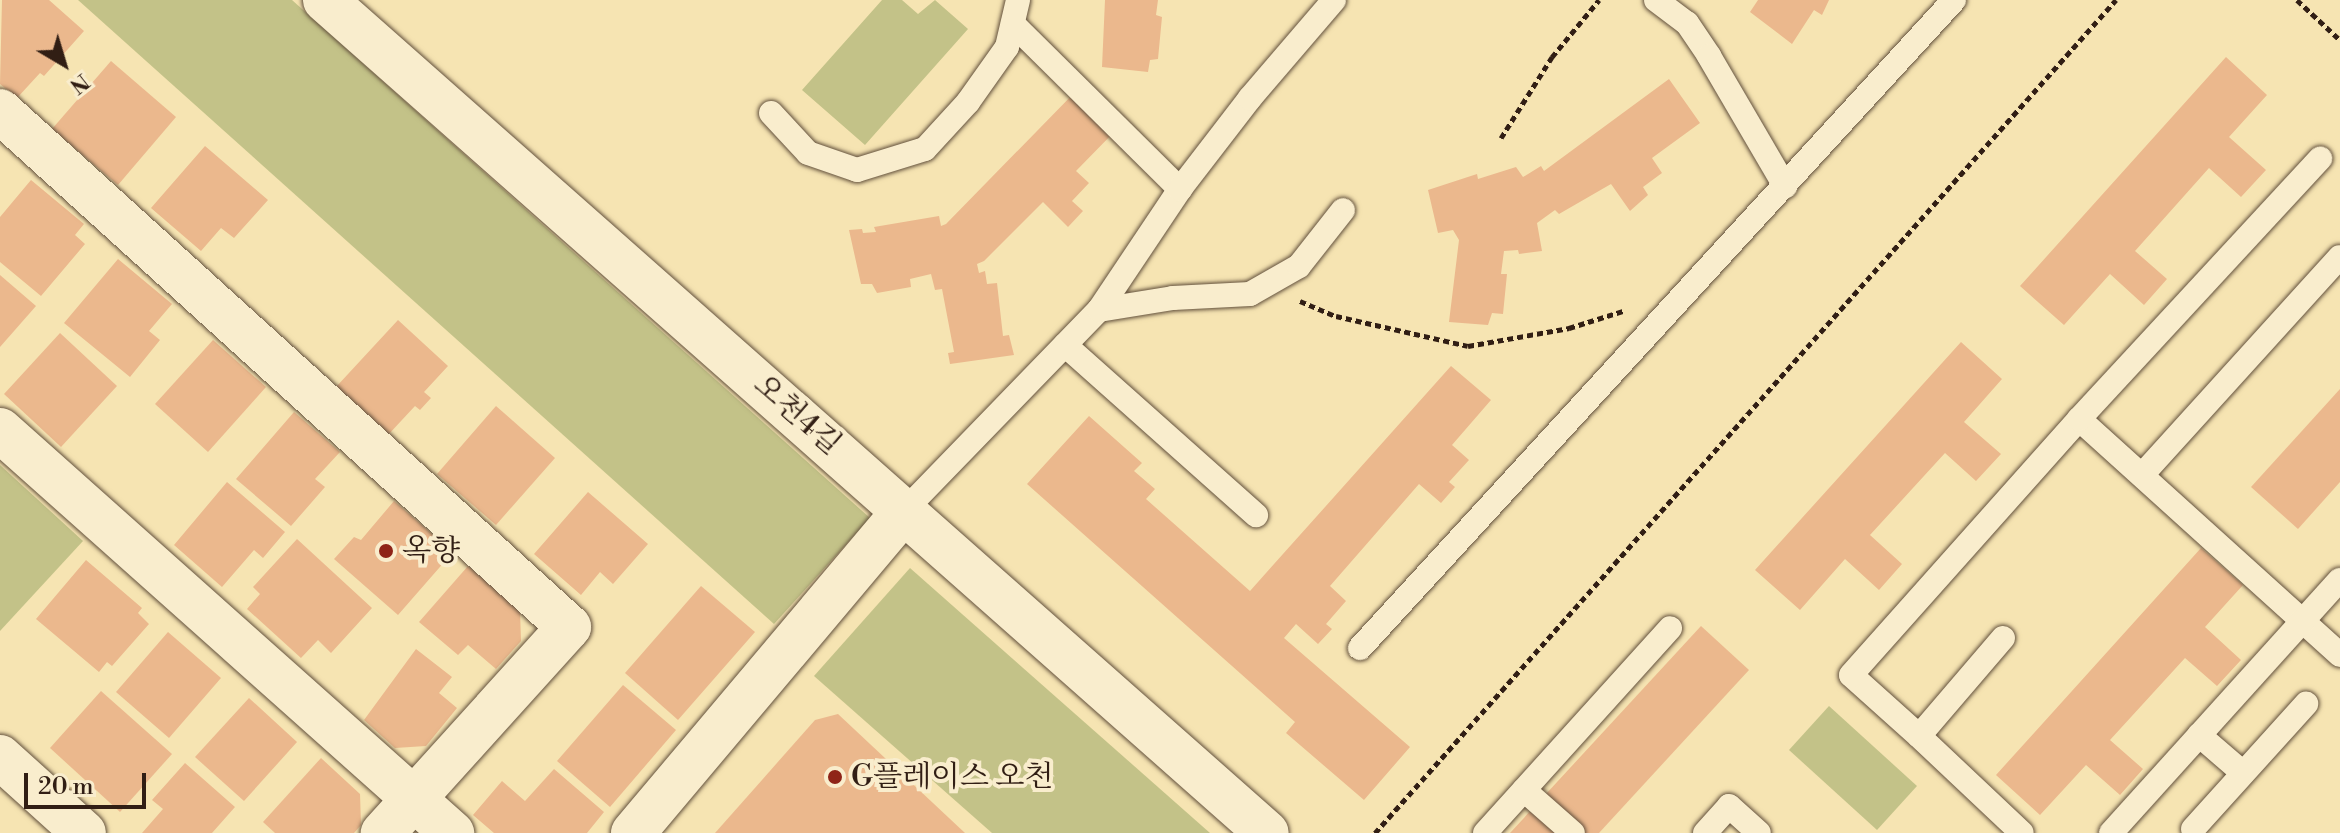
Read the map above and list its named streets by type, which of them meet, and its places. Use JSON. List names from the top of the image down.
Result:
{
  "streets": {
    "street": ["오천4길"]
  },
  "places": ["옥향", "G플레이스 오천"],
  "scale_bar": "20 m",
  "north": "bottom right"
}
